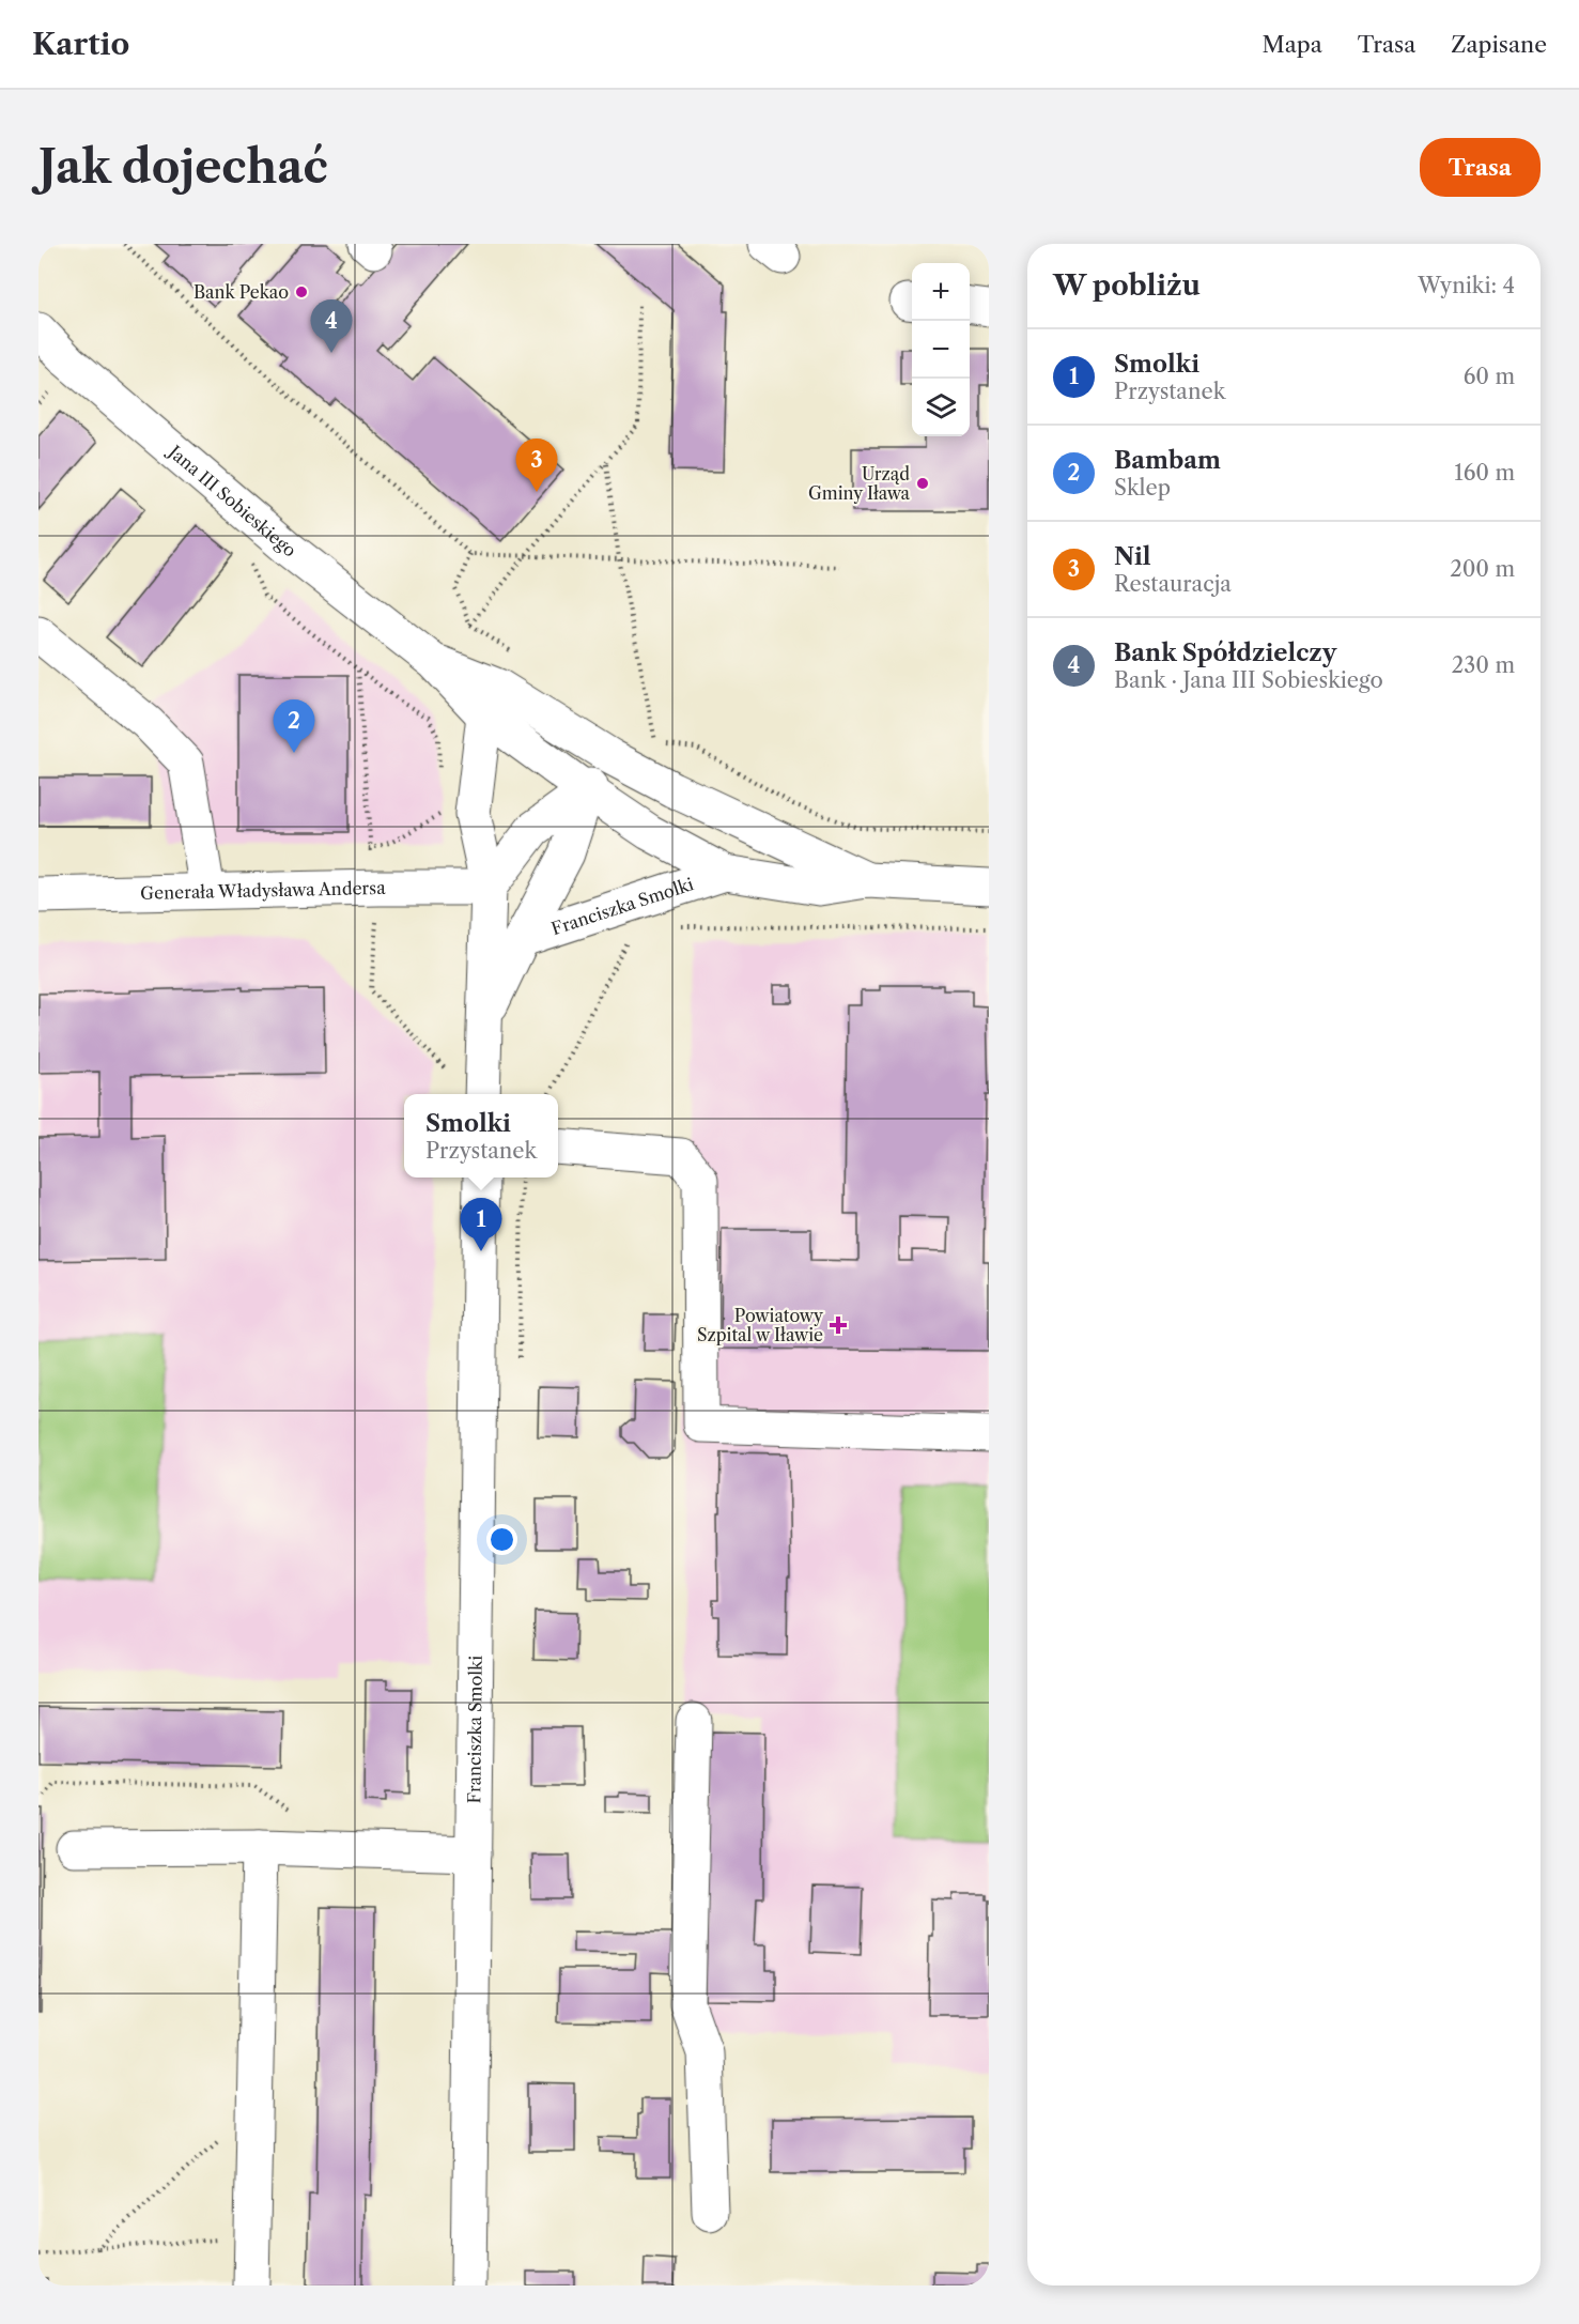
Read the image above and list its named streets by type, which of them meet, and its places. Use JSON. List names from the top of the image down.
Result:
{
  "streets": {
    "street": ["Jana III Sobieskiego", "Generała Władysława Andersa", "Franciszka Smolki"]
  },
  "crossings": [
    ["Jana III Sobieskiego", "Franciszka Smolki"],
    ["Generała Władysława Andersa", "Franciszka Smolki"]
  ],
  "places": {
    "other": ["Bank Pekao", "Urząd Gminy Iława"],
    "health": ["Powiatowy Szpital w Iławie"]
  },
  "page": {
    "header": "Kartio",
    "nav": ["Mapa", "Trasa", "Zapisane"],
    "buttons": "Trasa",
    "title": "Jak dojechać",
    "heading": ["W pobliżu", "Wyniki: 4"],
    "map_buttons": ["+", "−"],
    "pins": [
      "4",
      "3",
      "2",
      "1"
    ],
    "list": [
      {
        "mark": "1",
        "name": "Smolki",
        "note": "Przystanek",
        "value": "60 m"
      },
      {
        "mark": "2",
        "name": "Bambam",
        "note": "Sklep",
        "value": "160 m"
      },
      {
        "mark": "3",
        "name": "Nil",
        "note": "Restauracja",
        "value": "200 m"
      },
      {
        "mark": "4",
        "name": "Bank Spółdzielczy",
        "note": "Bank · Jana III Sobieskiego",
        "value": "230 m"
      }
    ],
    "popup": ["Smolki", "Przystanek"]
  }
}
